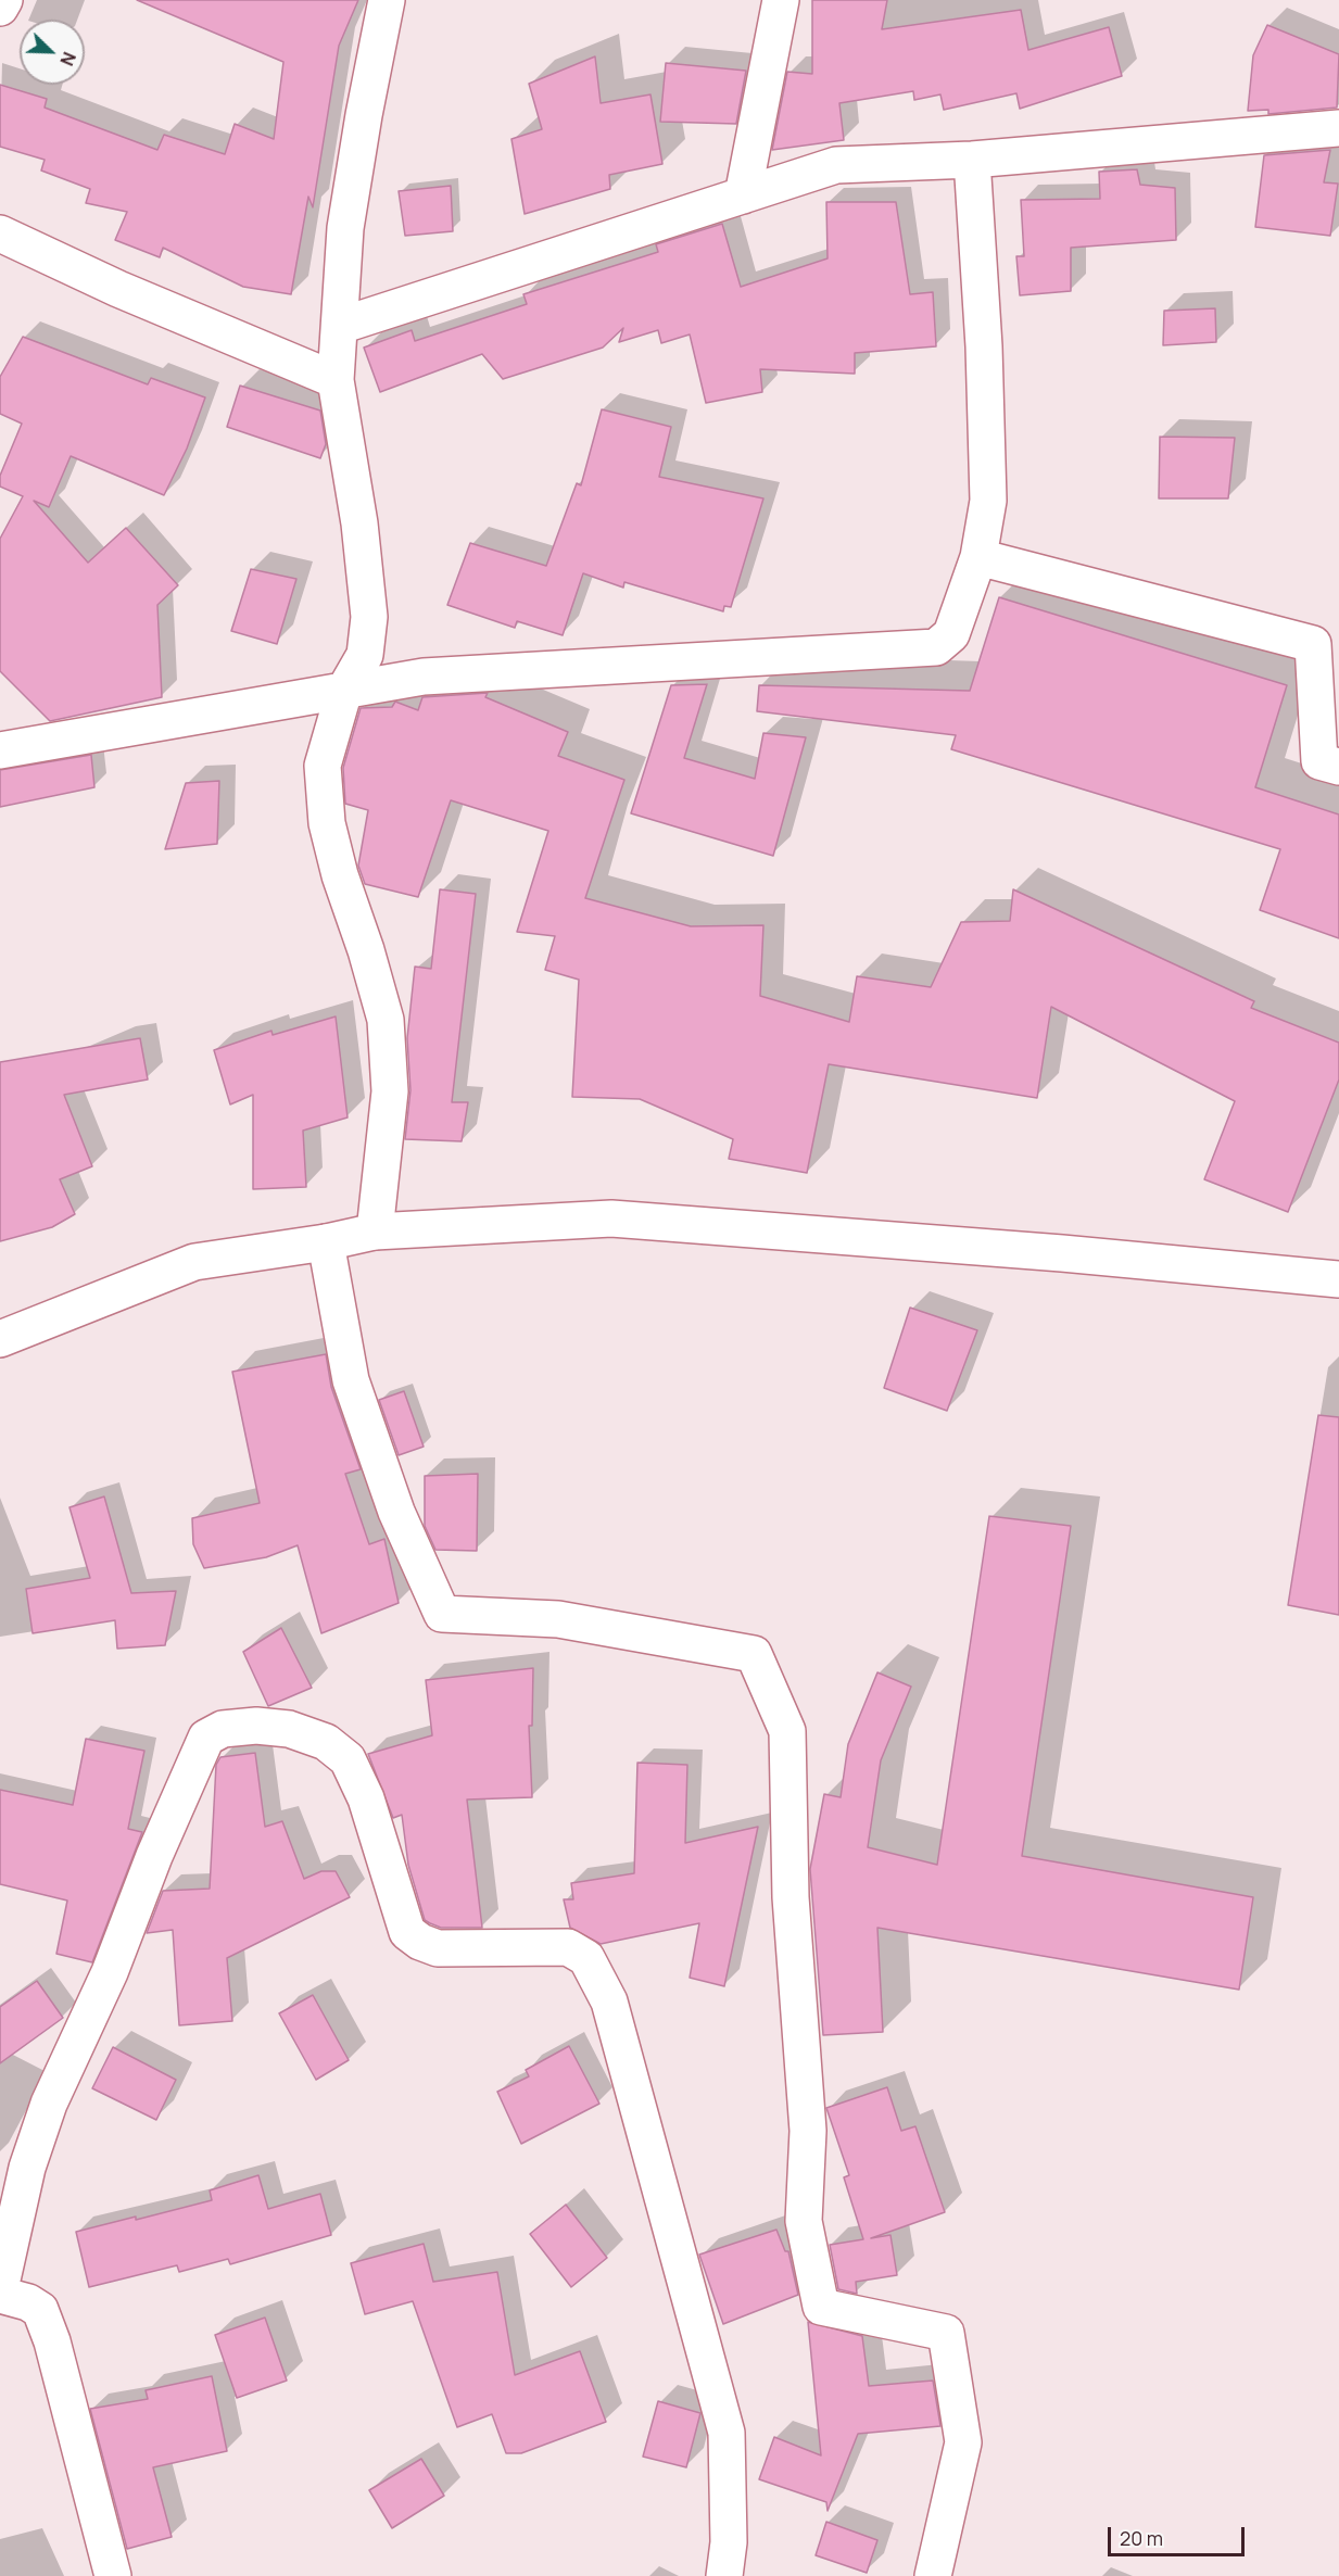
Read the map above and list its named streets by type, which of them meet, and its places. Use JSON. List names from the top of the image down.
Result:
{
  "scale_bar": "20 m",
  "north": "bottom right"
}
